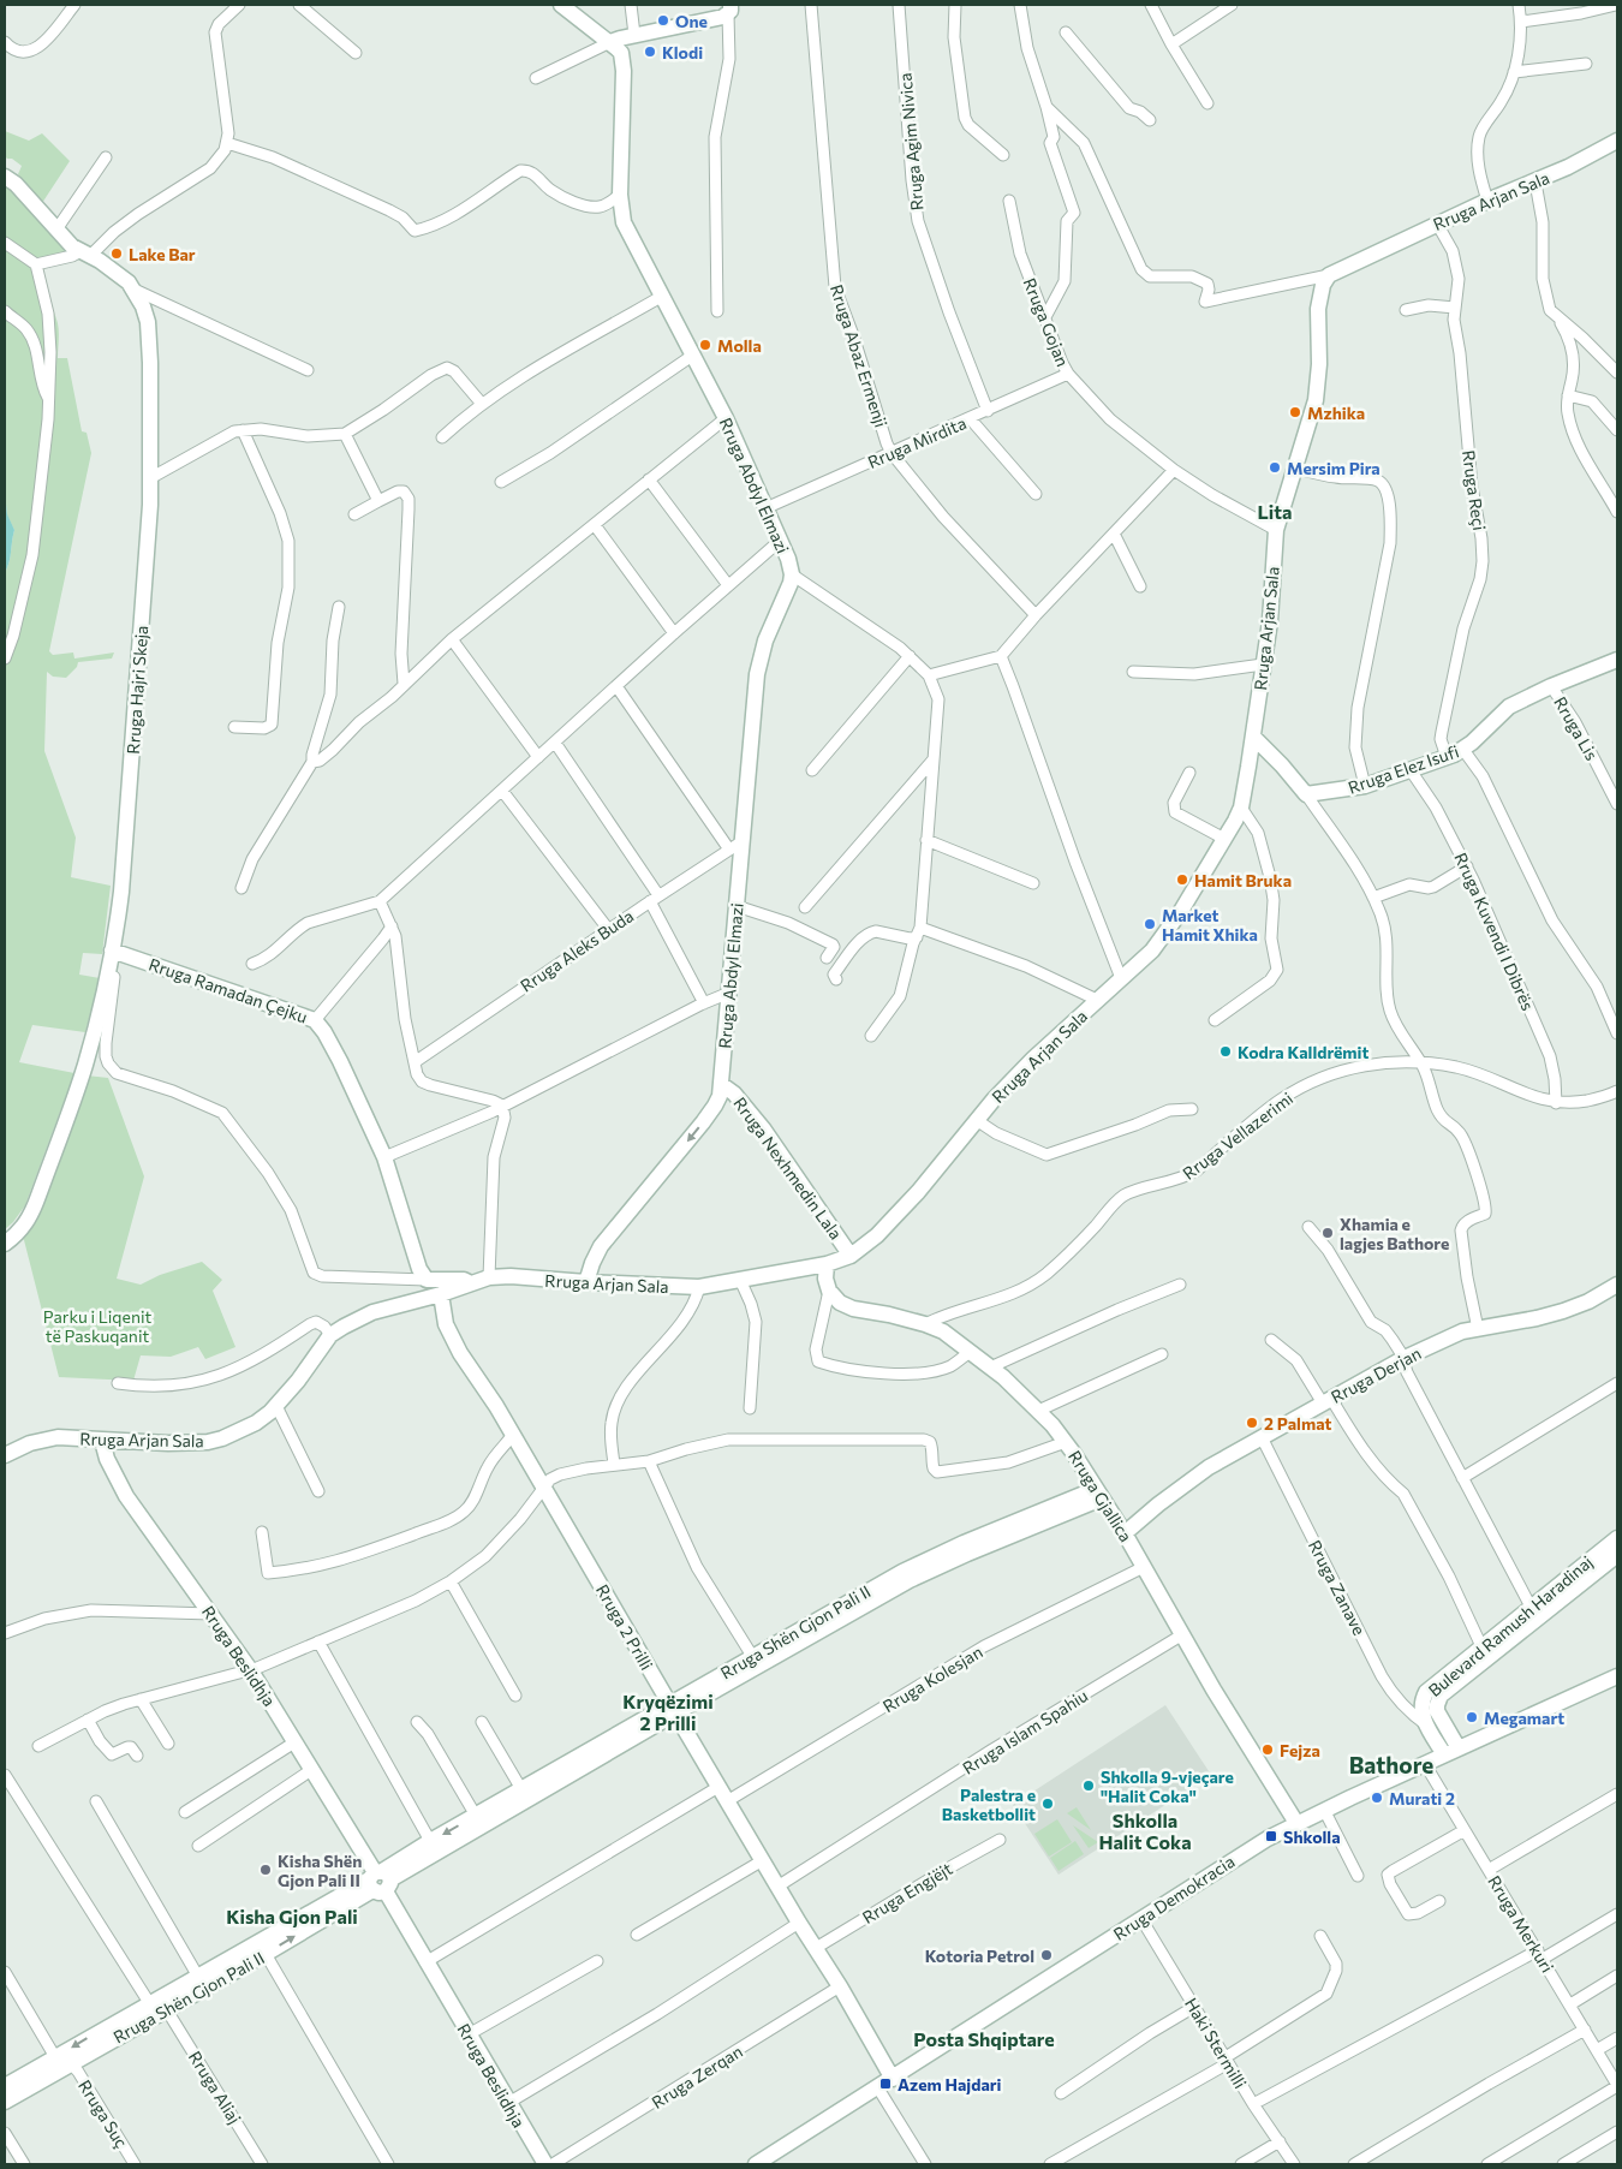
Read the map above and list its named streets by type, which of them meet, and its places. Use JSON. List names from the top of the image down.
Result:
{
  "streets": {
    "street": [
      "Rruga Agim Nivica",
      "Rruga Arjan Sala",
      "Rruga Gojan",
      "Rruga Abaz Ermenji",
      "Rruga Mirdita",
      "Rruga Abdyl Elmazi",
      "Rruga Reçi",
      "Rruga Hajri Skeja",
      "Rruga Lis",
      "Rruga Elez Isufi",
      "Rruga Kuvendi I Dibrës",
      "Rruga Aleks Buda",
      "Rruga Ramadan Çejku",
      "Rruga Vellazerimi",
      "Rruga Nexhmedin Lala",
      "Rruga Derjan",
      "Rruga Gjallica",
      "Rruga Zanave",
      "Bulevard Ramush Haradinaj",
      "Rruga 2 Prilli",
      "Rruga Shën Gjon Pali II",
      "Rruga Beslidhja",
      "Rruga Kolesjan",
      "Rruga Islam Spahiu",
      "Rruga Engjëjt",
      "Rruga Demokracia",
      "Rruga Merkuri",
      "Haki Stermilli",
      "Rruga Zerqan",
      "Rruga Aliaj",
      "Rruga Suç"
    ]
  },
  "crossings": [
    ["Rruga Agim Nivica", "Rruga Mirdita"],
    ["Rruga Arjan Sala", "Rruga Gojan"],
    ["Rruga Arjan Sala", "Rruga Abdyl Elmazi"],
    ["Rruga Arjan Sala", "Rruga Reçi"],
    ["Rruga Arjan Sala", "Rruga Nexhmedin Lala"],
    ["Rruga Arjan Sala", "Rruga 2 Prilli"],
    ["Rruga Arjan Sala", "Rruga Beslidhja"],
    ["Rruga Gojan", "Rruga Mirdita"],
    ["Rruga Abaz Ermenji", "Rruga Mirdita"],
    ["Rruga Mirdita", "Rruga Abdyl Elmazi"],
    ["Rruga Abdyl Elmazi", "Rruga Aleks Buda"],
    ["Rruga Abdyl Elmazi", "Rruga Nexhmedin Lala"],
    ["Rruga Reçi", "Rruga Elez Isufi"],
    ["Rruga Hajri Skeja", "Rruga Ramadan Çejku"],
    ["Rruga Lis", "Rruga Elez Isufi"],
    ["Rruga Elez Isufi", "Rruga Kuvendi I Dibrës"],
    ["Rruga Kuvendi I Dibrës", "Rruga Vellazerimi"],
    ["Rruga Vellazerimi", "Rruga Gjallica"],
    ["Rruga Derjan", "Rruga Gjallica"],
    ["Rruga Derjan", "Rruga Zanave"],
    ["Rruga Gjallica", "Rruga Shën Gjon Pali II"],
    ["Rruga Gjallica", "Rruga Kolesjan"],
    ["Rruga Gjallica", "Rruga Islam Spahiu"],
    ["Rruga Gjallica", "Rruga Demokracia"],
    ["Rruga Zanave", "Bulevard Ramush Haradinaj"],
    ["Bulevard Ramush Haradinaj", "Rruga Demokracia"],
    ["Rruga 2 Prilli", "Rruga Shën Gjon Pali II"],
    ["Rruga 2 Prilli", "Rruga Kolesjan"],
    ["Rruga 2 Prilli", "Rruga Islam Spahiu"],
    ["Rruga 2 Prilli", "Rruga Engjëjt"],
    ["Rruga 2 Prilli", "Rruga Demokracia"],
    ["Rruga 2 Prilli", "Rruga Zerqan"],
    ["Rruga Shën Gjon Pali II", "Rruga Beslidhja"],
    ["Rruga Shën Gjon Pali II", "Rruga Aliaj"],
    ["Rruga Shën Gjon Pali II", "Rruga Suç"],
    ["Rruga Demokracia", "Rruga Merkuri"],
    ["Rruga Demokracia", "Haki Stermilli"]
  ],
  "districts": [
    "Lita",
    "Kryqëzimi 2 Prilli",
    "Bathore",
    "Shkolla Halit Coka",
    "Kisha Gjon Pali",
    "Posta Shqiptare"
  ],
  "parks": ["Parku i Liqenit të Paskuqanit"],
  "places": {
    "other": [
      "One",
      "Klodi",
      "Lake Bar",
      "Molla",
      "Mzhika",
      "Mersim Pira",
      "Hamit Bruka",
      "Market Hamit Xhika",
      "Kodra Kalldrëmit",
      "Xhamia e lagjes Bathore",
      "2 Palmat",
      "Megamart",
      "Fejza",
      "Shkolla 9-vjeçare \"Halit Coka\"",
      "Murati 2",
      "Palestra e Basketbollit",
      "Kisha Shën Gjon Pali II",
      "Kotoria Petrol"
    ],
    "transit": ["Shkolla", "Azem Hajdari"]
  }
}
